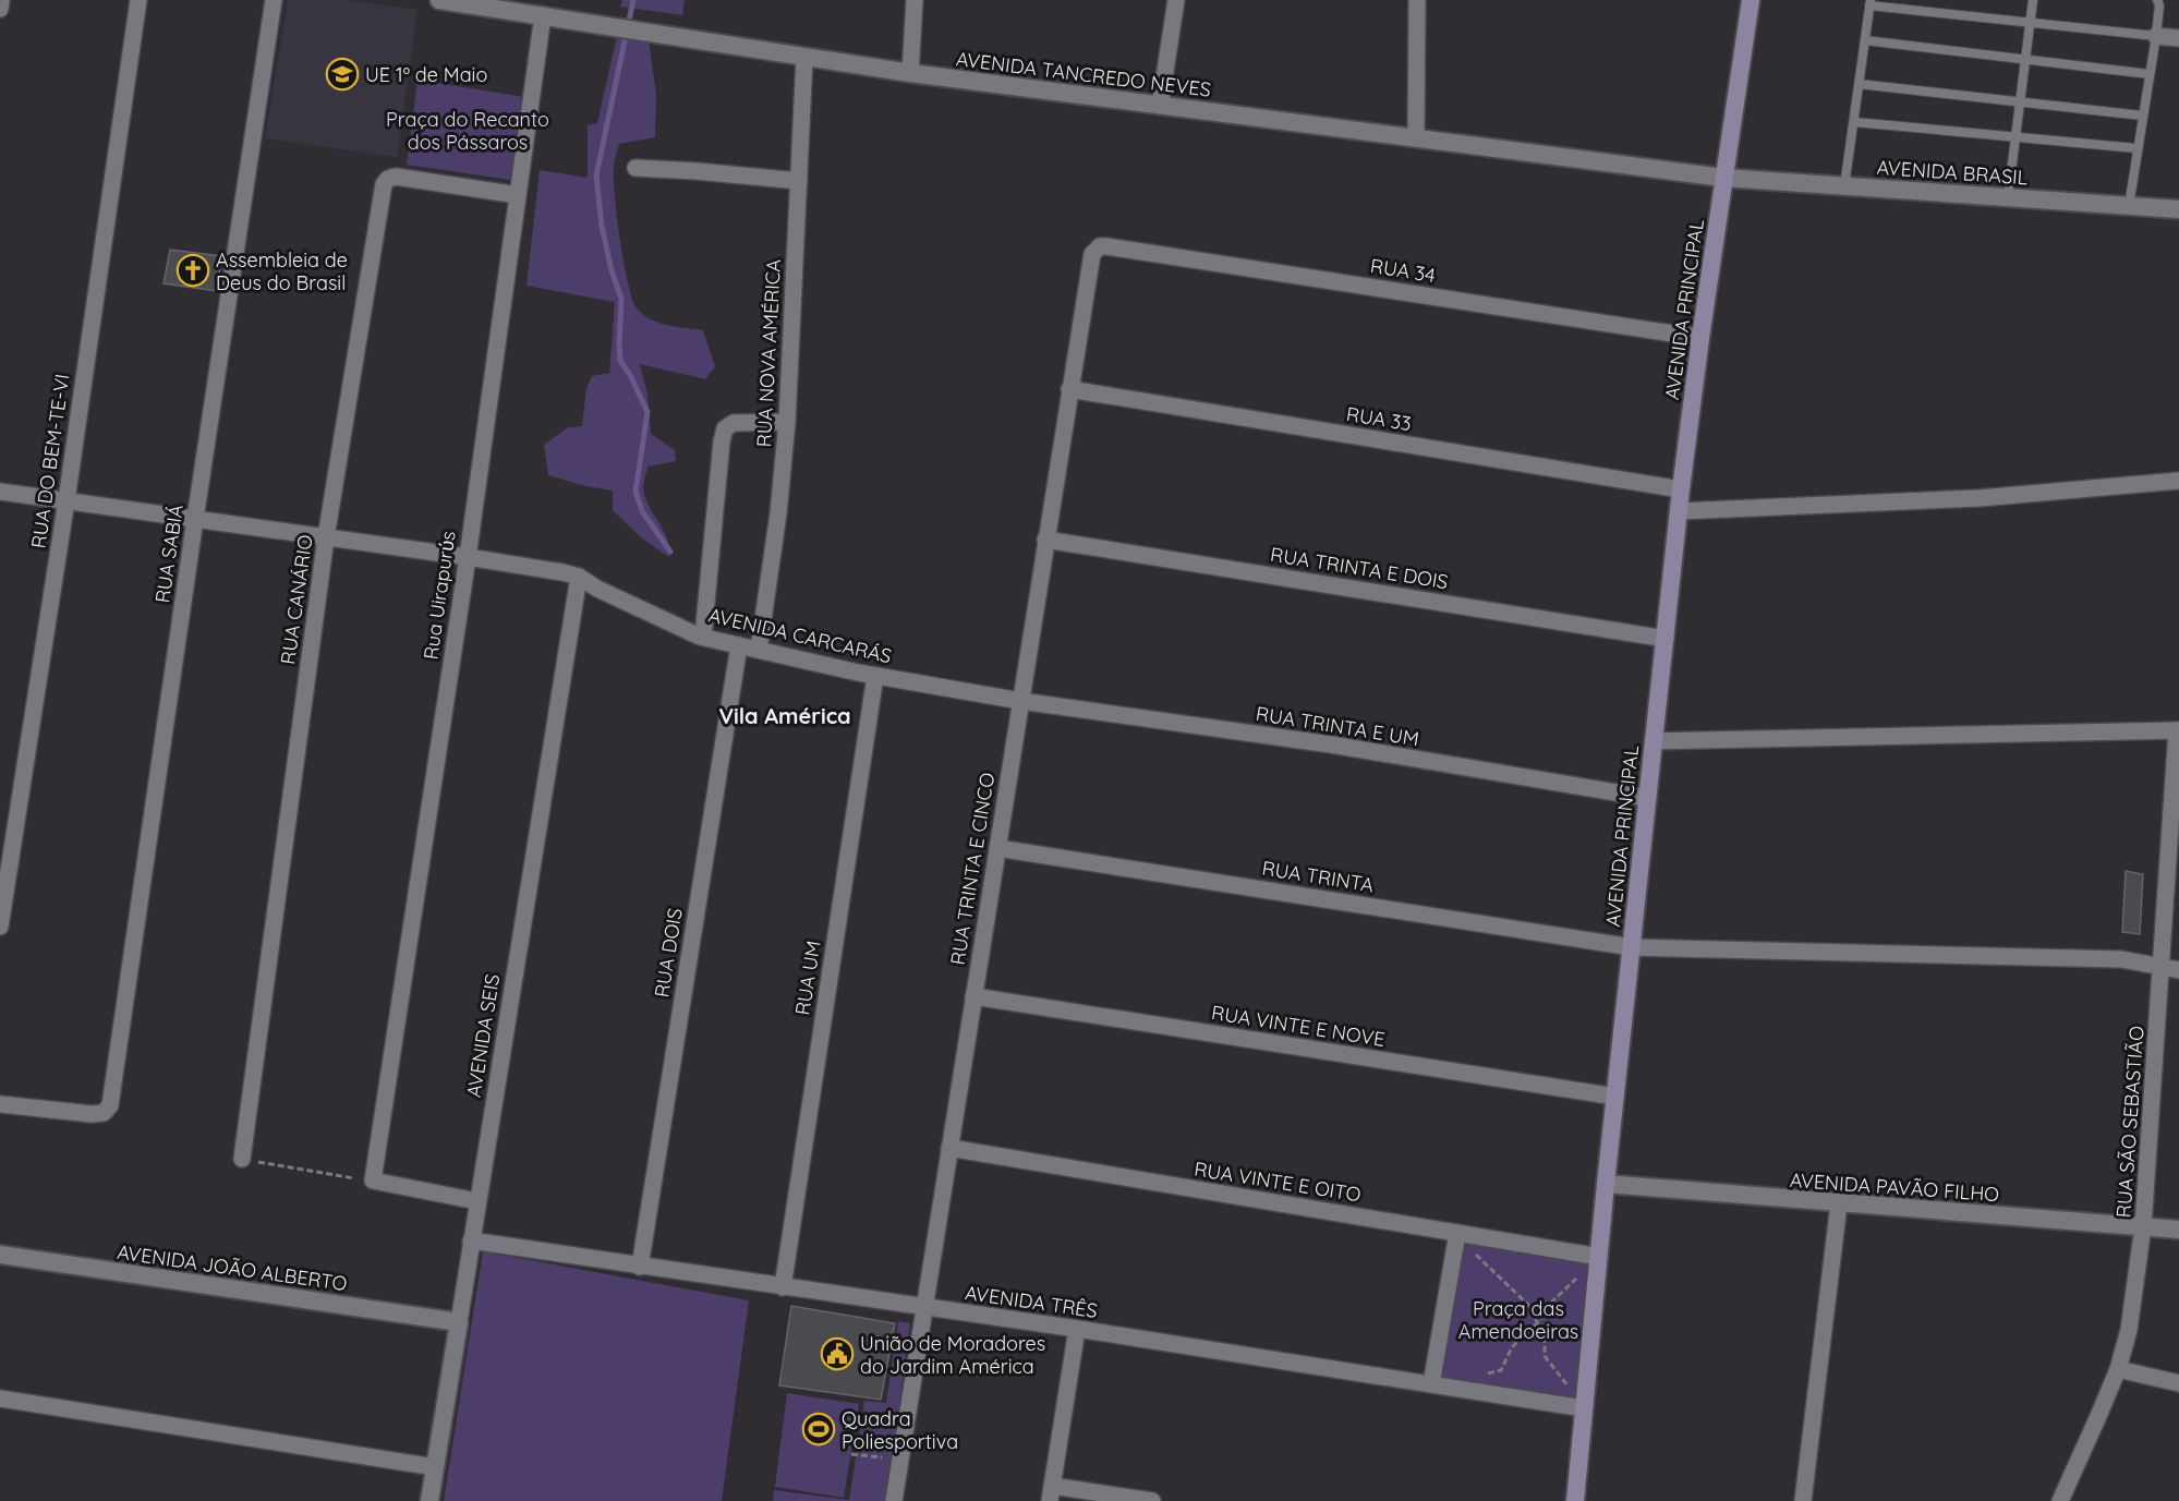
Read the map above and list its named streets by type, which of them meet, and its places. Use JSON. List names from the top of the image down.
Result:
{
  "streets": {
    "main road": ["AVENIDA PRINCIPAL"],
    "street": [
      "AVENIDA TANCREDO NEVES",
      "AVENIDA BRASIL",
      "RUA 34",
      "RUA NOVA AMÉRICA",
      "RUA 33",
      "RUA DO BEM-TE-VI",
      "RUA SABIÁ",
      "RUA TRINTA E DOIS",
      "Rua Uirapurύs",
      "RUA CANÁRIO",
      "AVENIDA CARCARÁS",
      "RUA TRINTA E UM",
      "RUA TRINTA E CINCO",
      "RUA TRINTA",
      "RUA DOIS",
      "RUA UM",
      "RUA VINTE E NOVE",
      "AVENIDA SEIS",
      "RUA SÃO SEBASTIÃO",
      "RUA VINTE E OITO",
      "AVENIDA PAVÃO FILHO",
      "AVENIDA JOÃO ALBERTO",
      "AVENIDA TRÊS"
    ]
  },
  "crossings": [
    ["AVENIDA TANCREDO NEVES", "AVENIDA BRASIL"],
    ["AVENIDA TANCREDO NEVES", "AVENIDA PRINCIPAL"],
    ["AVENIDA TANCREDO NEVES", "RUA NOVA AMÉRICA"],
    ["AVENIDA TANCREDO NEVES", "Rua Uirapurύs"],
    ["AVENIDA BRASIL", "AVENIDA PRINCIPAL"],
    ["RUA 34", "AVENIDA PRINCIPAL"],
    ["RUA 34", "RUA TRINTA E CINCO"],
    ["AVENIDA PRINCIPAL", "RUA 33"],
    ["AVENIDA PRINCIPAL", "RUA TRINTA E DOIS"],
    ["AVENIDA PRINCIPAL", "RUA TRINTA E UM"],
    ["AVENIDA PRINCIPAL", "RUA TRINTA"],
    ["AVENIDA PRINCIPAL", "RUA VINTE E NOVE"],
    ["AVENIDA PRINCIPAL", "RUA VINTE E OITO"],
    ["AVENIDA PRINCIPAL", "AVENIDA PAVÃO FILHO"],
    ["AVENIDA PRINCIPAL", "AVENIDA TRÊS"],
    ["RUA NOVA AMÉRICA", "AVENIDA CARCARÁS"],
    ["RUA 33", "RUA TRINTA E CINCO"],
    ["RUA DO BEM-TE-VI", "AVENIDA CARCARÁS"],
    ["RUA SABIÁ", "AVENIDA CARCARÁS"],
    ["RUA TRINTA E DOIS", "RUA TRINTA E CINCO"],
    ["Rua Uirapurύs", "RUA CANÁRIO"],
    ["Rua Uirapurύs", "AVENIDA CARCARÁS"],
    ["RUA CANÁRIO", "AVENIDA CARCARÁS"],
    ["AVENIDA CARCARÁS", "RUA TRINTA E UM"],
    ["AVENIDA CARCARÁS", "RUA TRINTA E CINCO"],
    ["AVENIDA CARCARÁS", "RUA DOIS"],
    ["AVENIDA CARCARÁS", "RUA UM"],
    ["AVENIDA CARCARÁS", "AVENIDA SEIS"],
    ["RUA TRINTA E UM", "RUA TRINTA E CINCO"],
    ["RUA TRINTA E CINCO", "RUA TRINTA"],
    ["RUA TRINTA E CINCO", "RUA VINTE E NOVE"],
    ["RUA TRINTA E CINCO", "RUA VINTE E OITO"],
    ["RUA TRINTA E CINCO", "AVENIDA TRÊS"],
    ["RUA TRINTA", "RUA SÃO SEBASTIÃO"],
    ["RUA DOIS", "AVENIDA TRÊS"],
    ["RUA UM", "AVENIDA TRÊS"],
    ["AVENIDA SEIS", "AVENIDA JOÃO ALBERTO"],
    ["AVENIDA SEIS", "AVENIDA TRÊS"],
    ["RUA SÃO SEBASTIÃO", "AVENIDA PAVÃO FILHO"]
  ],
  "districts": ["Vila América"],
  "parks": ["Praça do Recanto dos Pássaros", "Praça das Amendoeiras"],
  "places": {
    "school or university": ["UE 1º de Maio"],
    "church": ["Assembleia de Deus do Brasil"],
    "public building": ["União de Moradores do Jardim América"],
    "sports": ["Quadra Poliesportiva"]
  }
}
